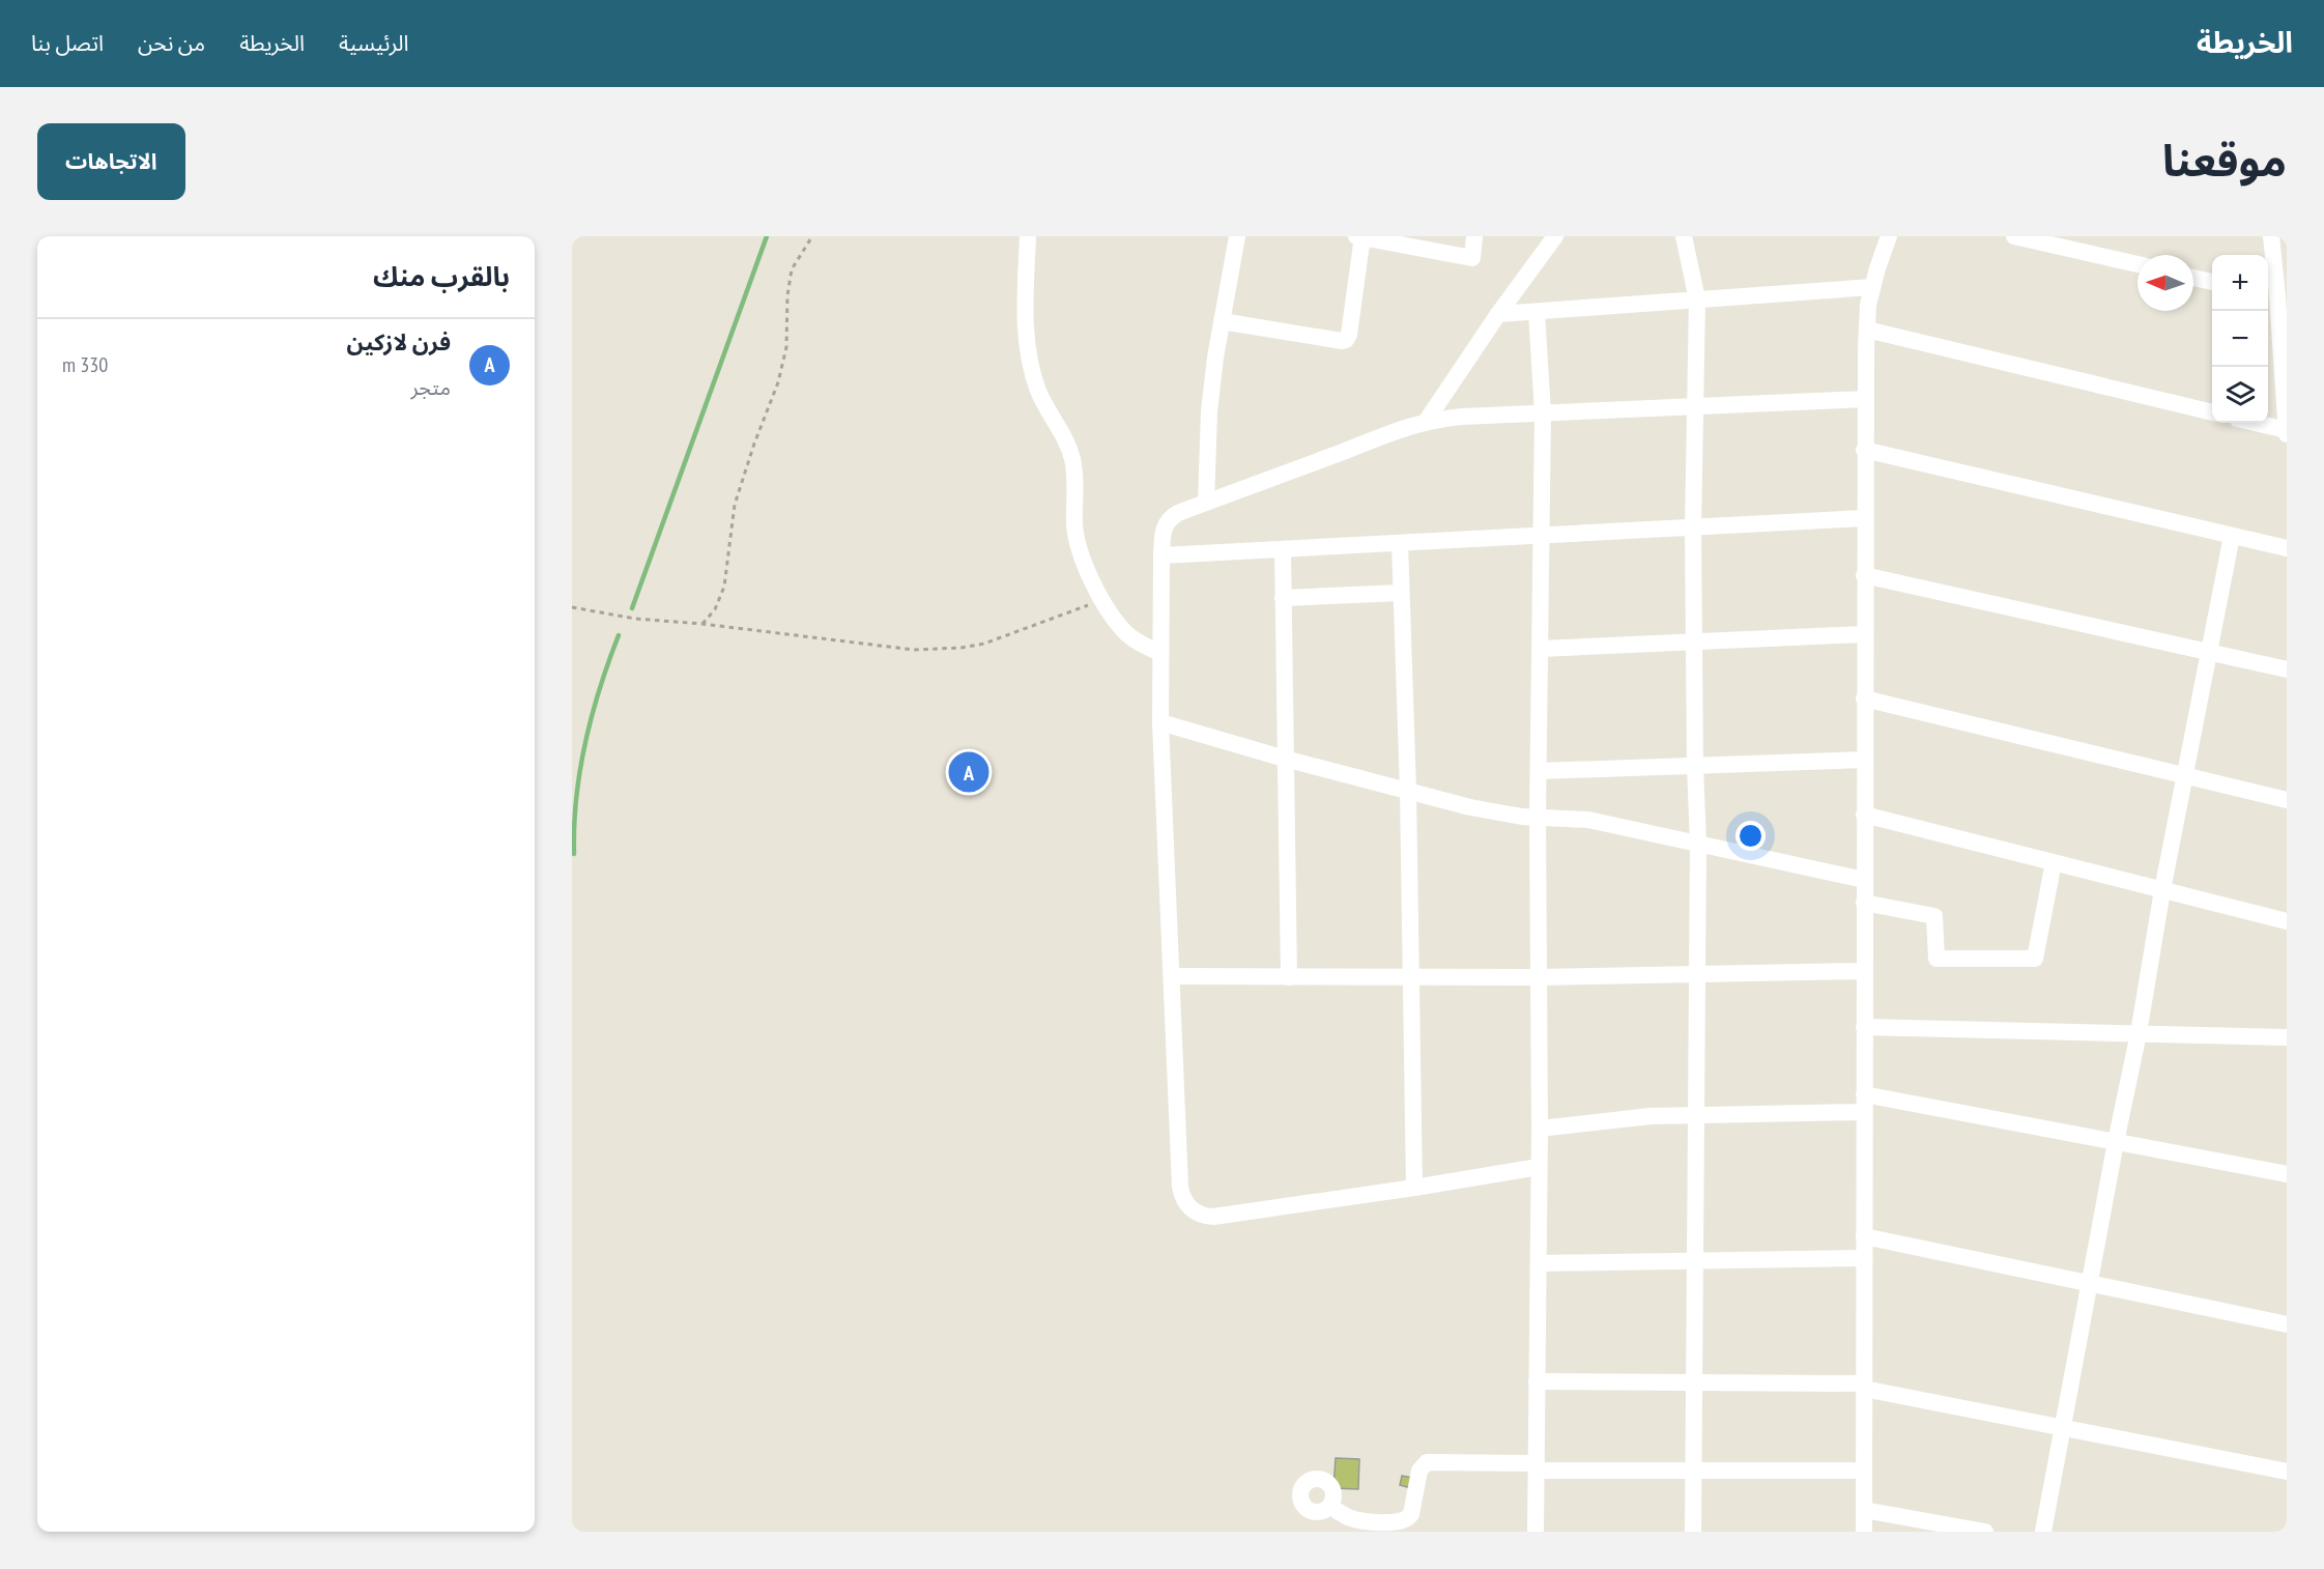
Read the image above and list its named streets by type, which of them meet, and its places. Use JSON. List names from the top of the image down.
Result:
{
  "north": "left",
  "page": {
    "header": "الخريطة",
    "nav": [
      "الرئيسية",
      "الخريطة",
      "من نحن",
      "اتصل بنا"
    ],
    "title": "موقعنا",
    "buttons": "الاتجاهات",
    "heading": "بالقرب منك",
    "map_buttons": ["+", "−"],
    "list": [
      {
        "mark": "A",
        "name": "فرن لازكين",
        "note": "متجر",
        "value": "330 m"
      }
    ],
    "pins": "A"
  }
}
